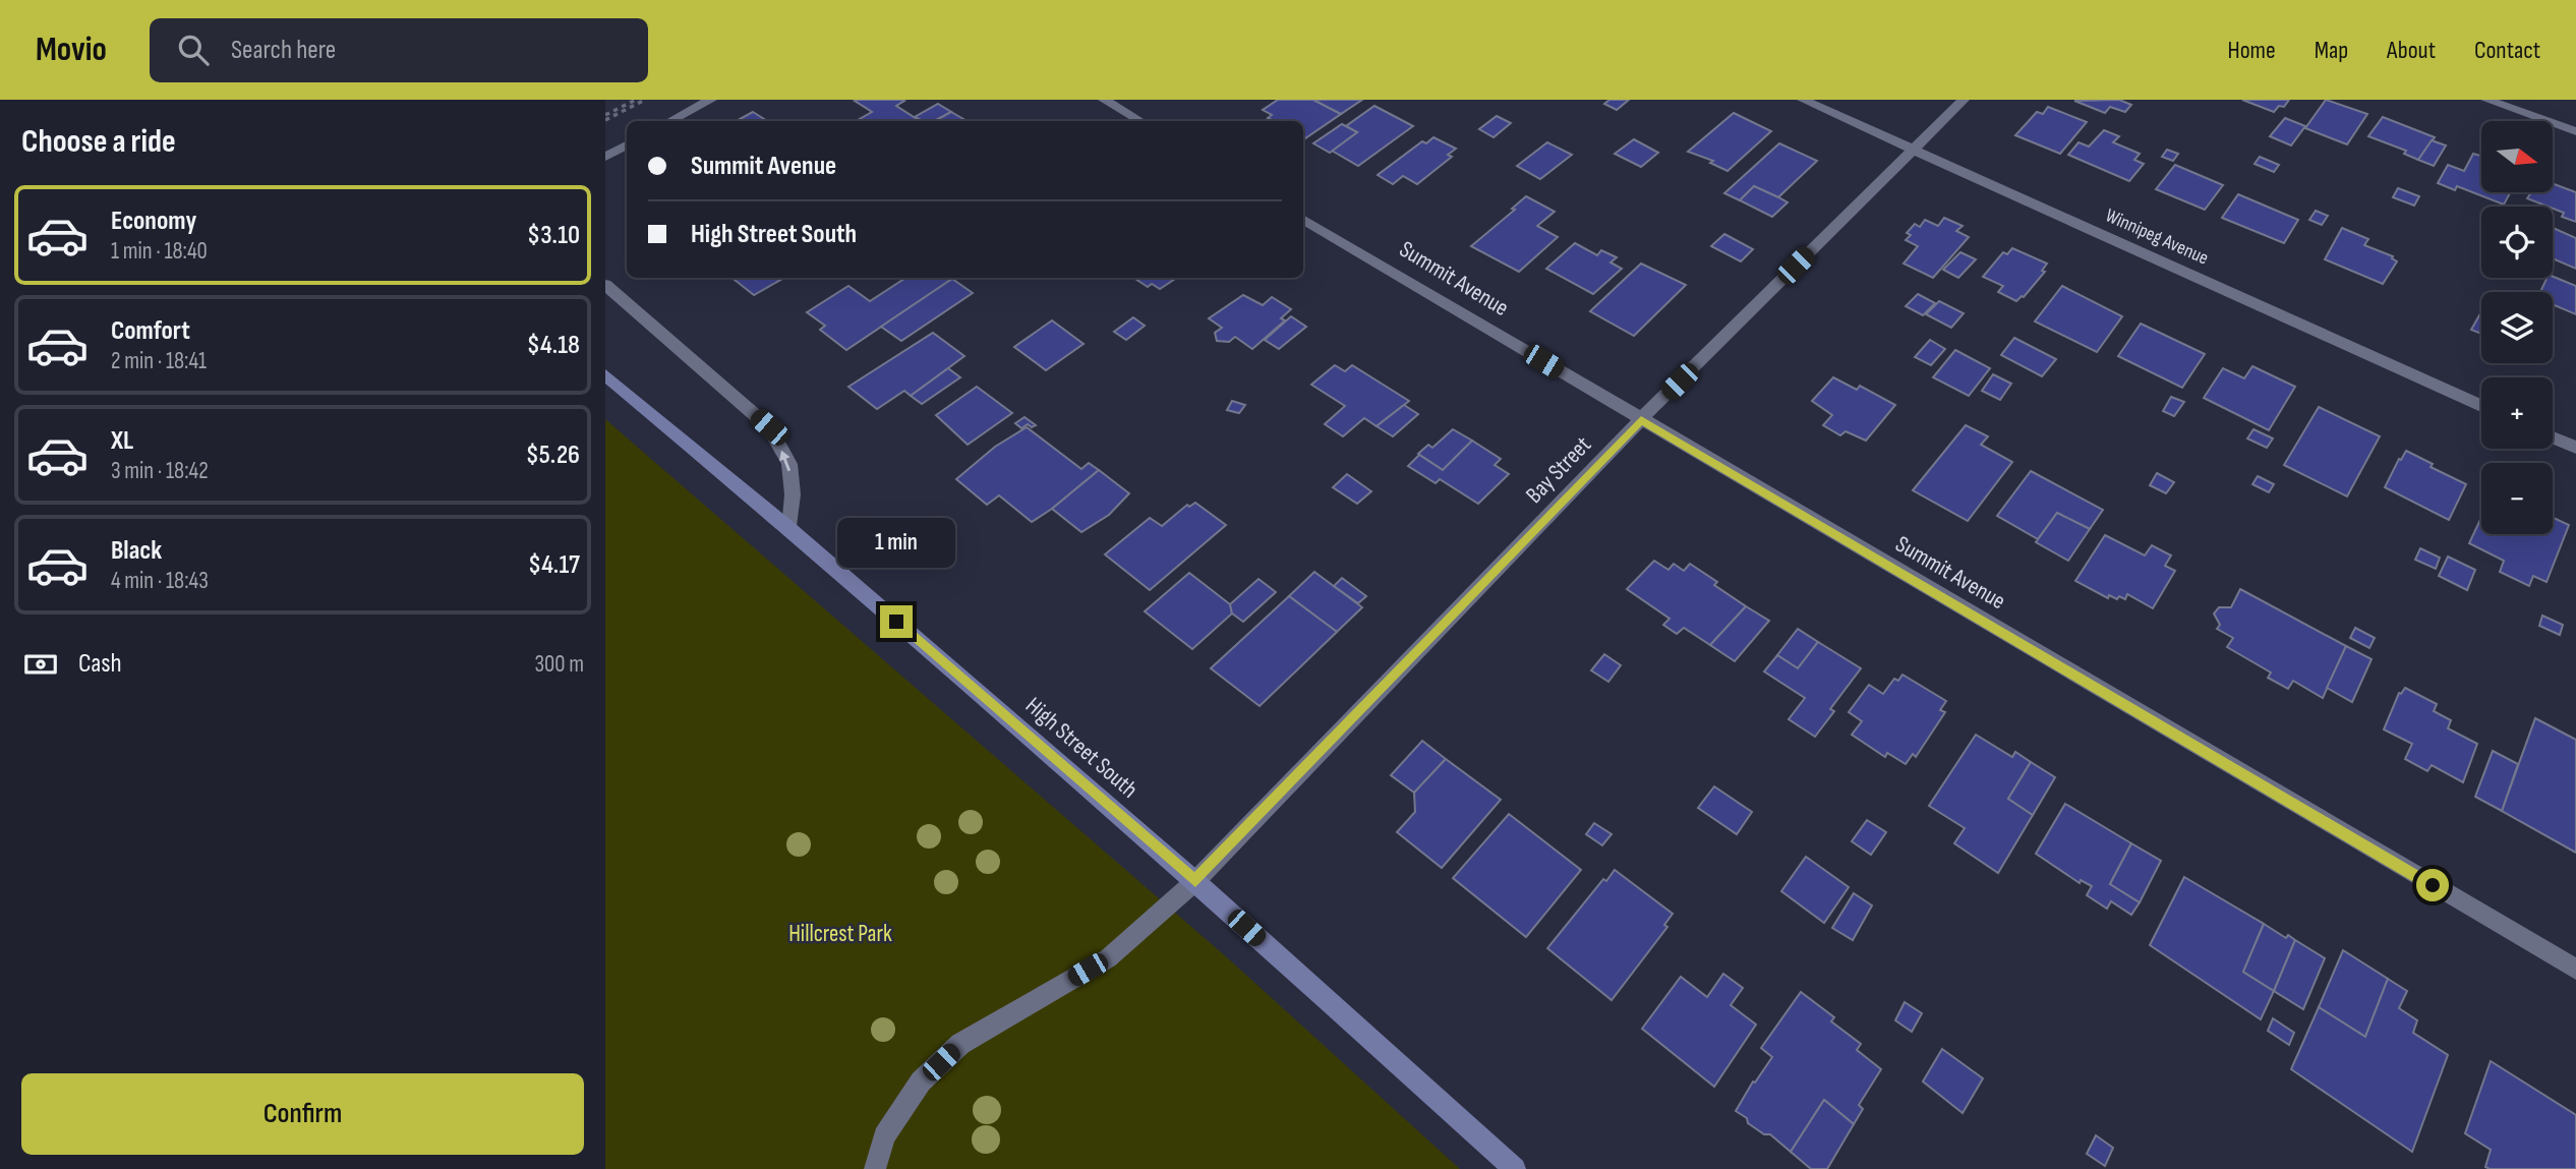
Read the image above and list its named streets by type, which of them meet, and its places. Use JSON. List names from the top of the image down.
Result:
{
  "streets": {
    "main road": ["High Street South"],
    "street": ["Winnipeg Avenue", "Summit Avenue", "Bay Street"]
  },
  "crossings": [
    ["Winnipeg Avenue", "Bay Street"],
    ["Summit Avenue", "Bay Street"],
    ["Bay Street", "High Street South"]
  ],
  "parks": ["Hillcrest Park"],
  "north": "right",
  "page": {
    "header": "Movio",
    "search": "Search here",
    "nav": [
      "Home",
      "Map",
      "About",
      "Contact"
    ],
    "heading": "Choose a ride",
    "map_buttons": ["+", "−"],
    "banner": ["Summit Avenue", "High Street South"],
    "list": [
      {
        "name": "Economy",
        "note": "1 min · 18:40",
        "value": "$3.10"
      },
      {
        "name": "Comfort",
        "note": "2 min · 18:41",
        "value": "$4.18"
      },
      {
        "name": "XL",
        "note": "3 min · 18:42",
        "value": "$5.26"
      },
      {
        "name": "Black",
        "note": "4 min · 18:43",
        "value": "$4.17"
      }
    ],
    "bubble": "1 min",
    "pay": ["Cash", "300 m"],
    "buttons": "Confirm"
  }
}
